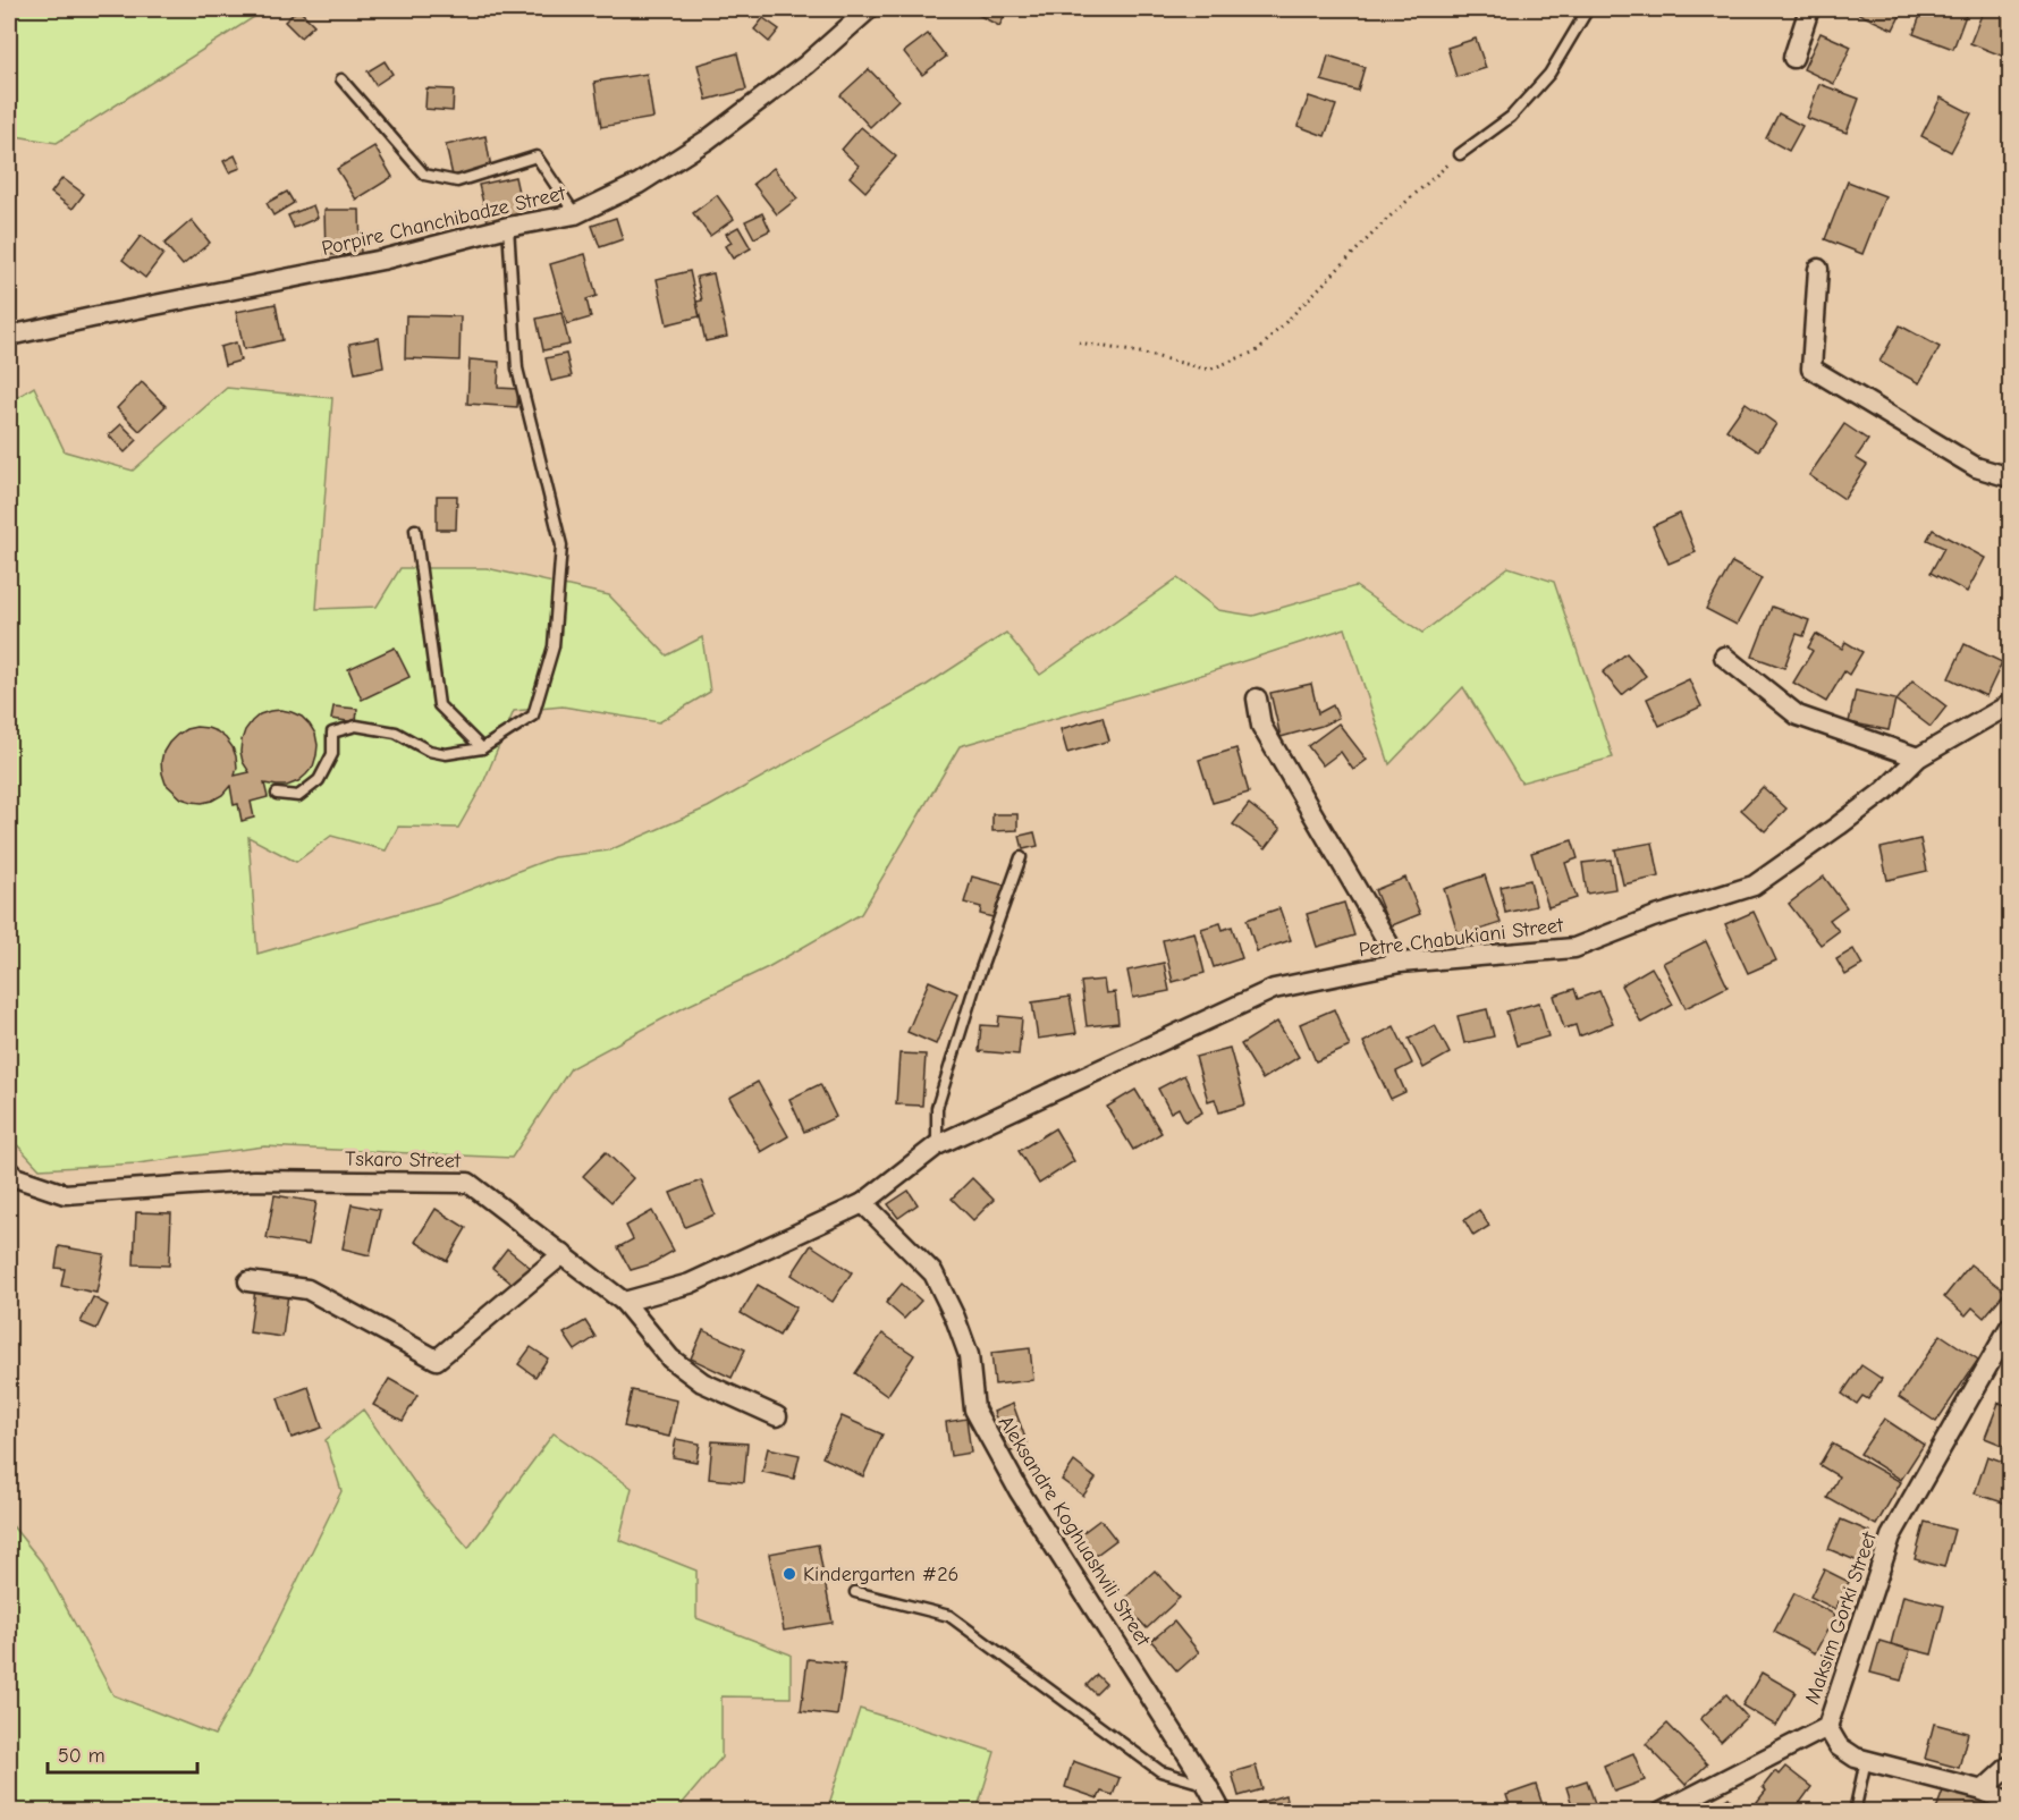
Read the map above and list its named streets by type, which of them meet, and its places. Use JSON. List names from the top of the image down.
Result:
{
  "streets": {
    "street": [
      "Porpire Chanchibadze Street",
      "Petre Chabukiani Street",
      "Tskaro Street",
      "Aleksandre Koghuashvili Street",
      "Maksim Gorki Street"
    ]
  },
  "crossings": [
    ["Petre Chabukiani Street", "Aleksandre Koghuashvili Street"]
  ],
  "places": ["Kindergarten #26"],
  "scale_bar": "50 m"
}
